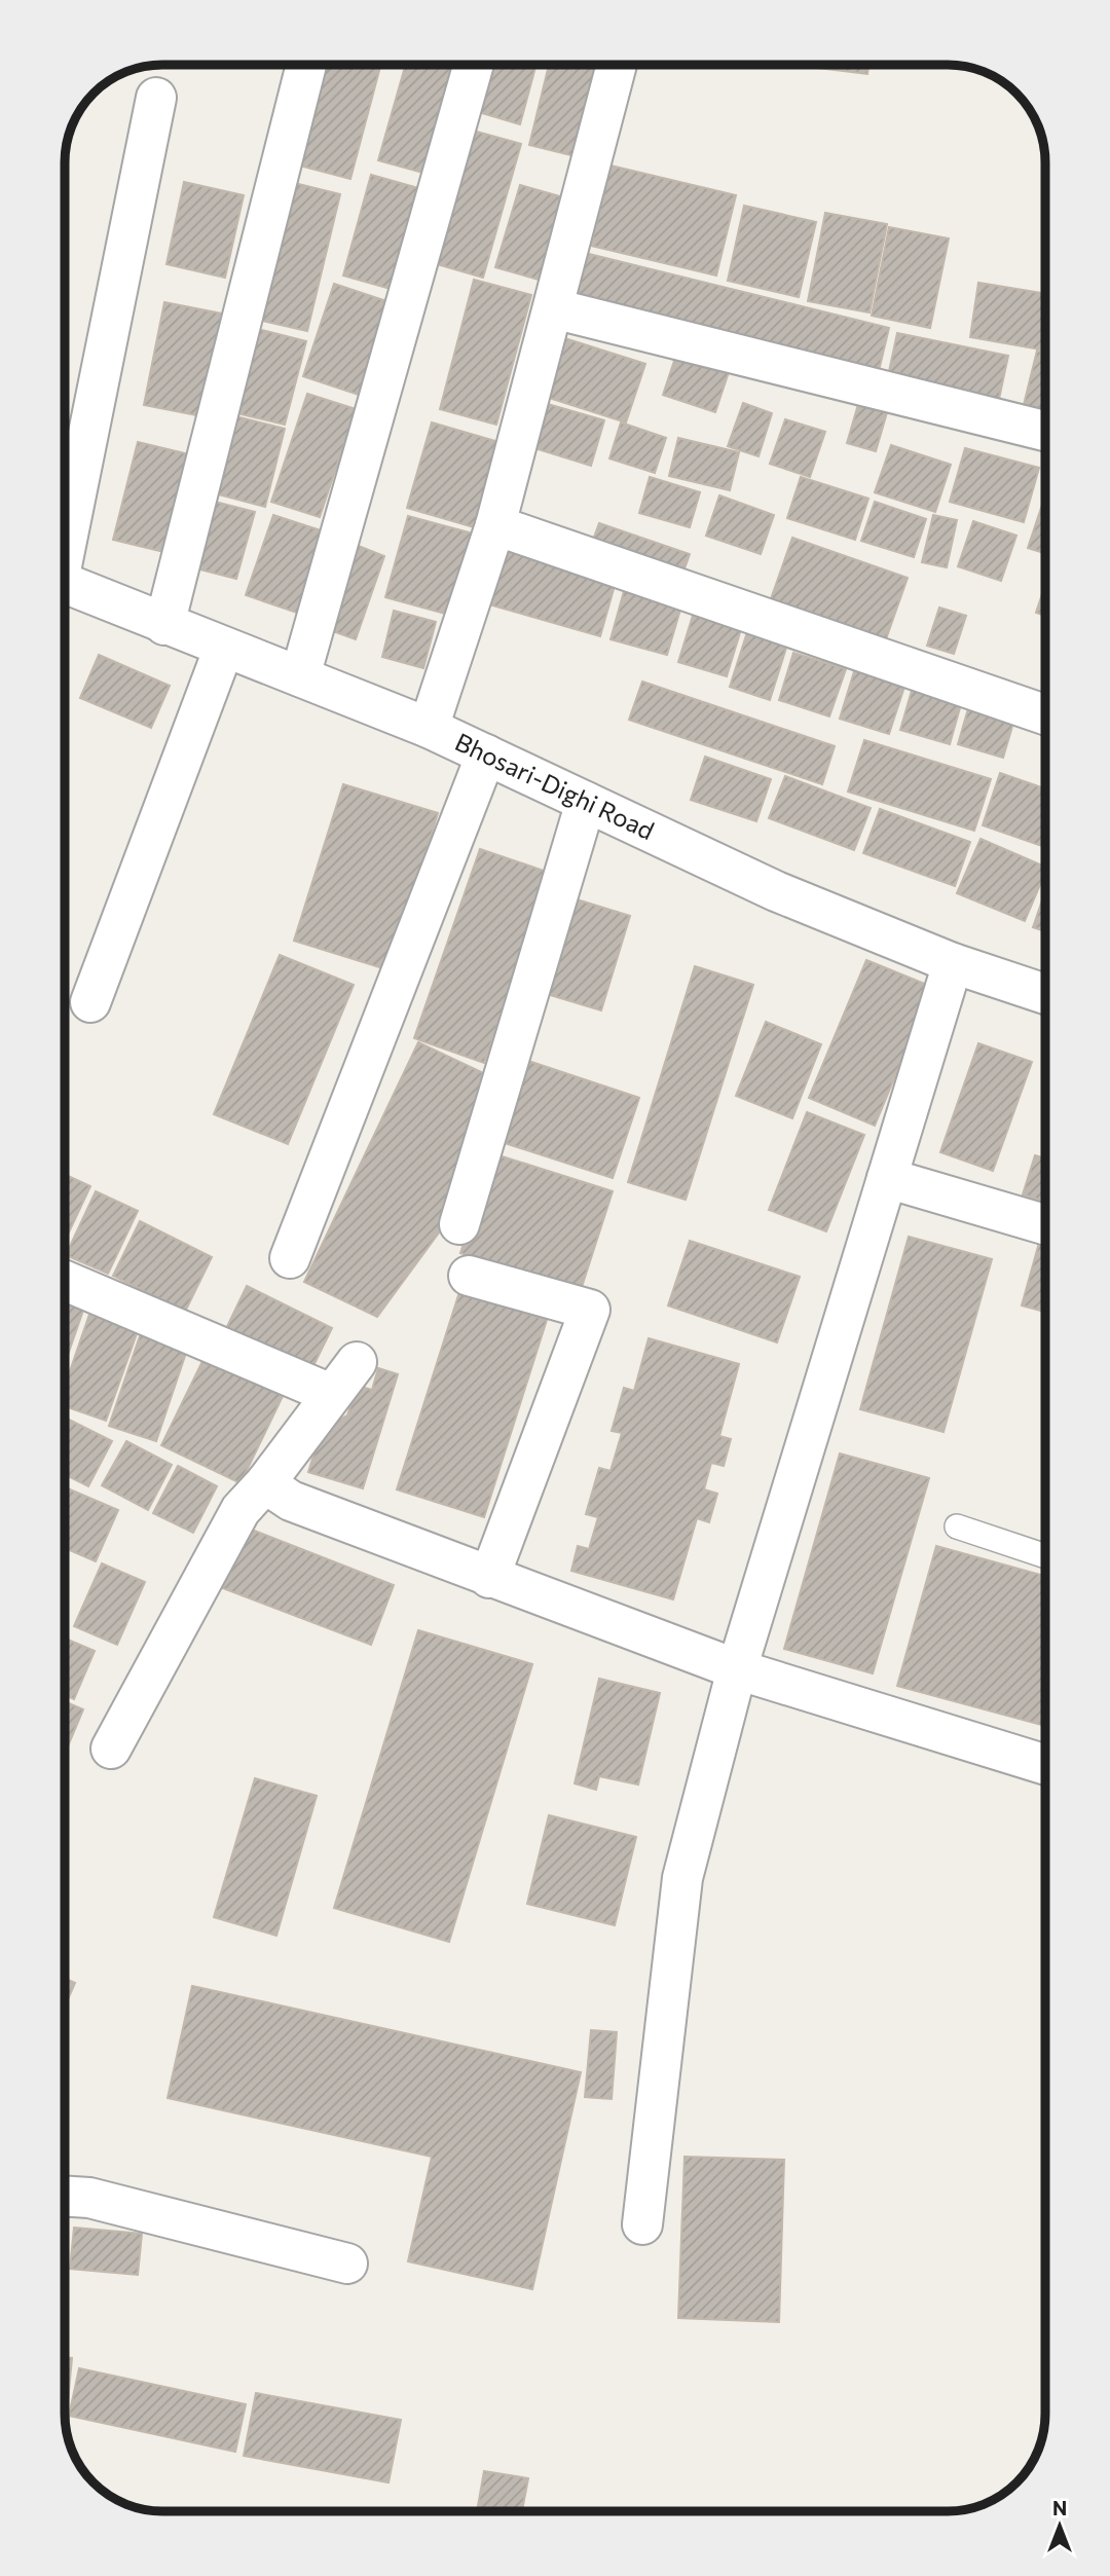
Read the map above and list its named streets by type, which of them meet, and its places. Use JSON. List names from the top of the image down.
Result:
{
  "streets": {
    "street": ["Bhosari-Dighi Road"]
  },
  "north": "top"
}
